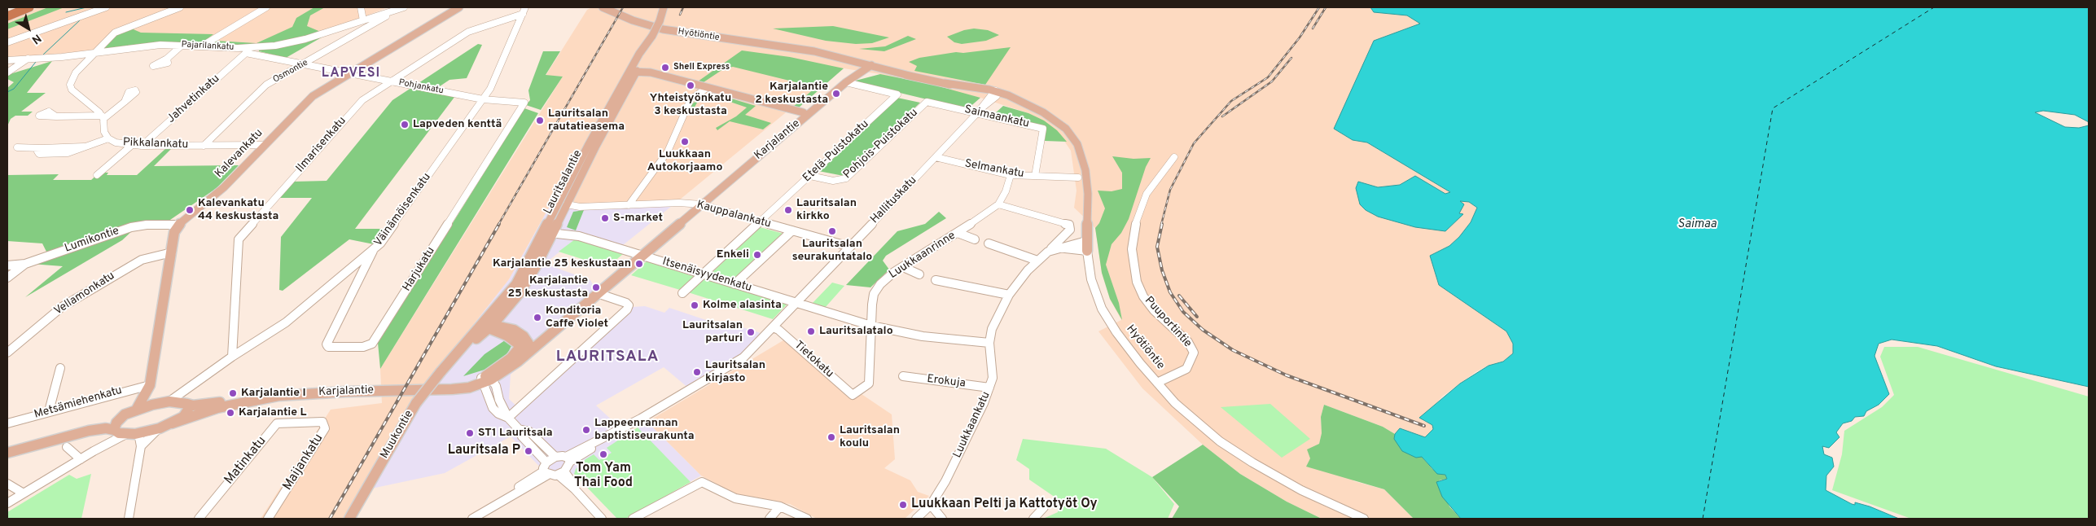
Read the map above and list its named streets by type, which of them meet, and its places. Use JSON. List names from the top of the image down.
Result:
{
  "streets": {
    "main road": [
      "Hyötiöntie",
      "Karjalantie",
      "Kalevankatu",
      "Lauritsalantie",
      "Muukontie"
    ],
    "street": [
      "Pajarilankatu",
      "Osmontie",
      "Pohjankatu",
      "Jahvetinkatu",
      "Saimaankatu",
      "Pikkalankatu",
      "Pohjois-Puistokatu",
      "Ilmarisenkatu",
      "Etelä-Puistokatu",
      "Selmankatu",
      "Hallituskatu",
      "Väinämöisenkatu",
      "Kauppalankatu",
      "Lumikontie",
      "Luukkaanrinne",
      "Harjukatu",
      "Itsenäisyydenkatu",
      "Vellamonkatu",
      "Puuportintie",
      "Tietokatu",
      "Erokuja",
      "Metsämiehenkatu",
      "Luukkaankatu",
      "Matinkatu",
      "Maijankatu"
    ]
  },
  "crossings": [
    ["Hyötiöntie", "Karjalantie"],
    ["Hyötiöntie", "Hallituskatu"],
    ["Hyötiöntie", "Puuportintie"],
    ["Hyötiöntie", "Luukkaankatu"],
    ["Pajarilankatu", "Osmontie"],
    ["Osmontie", "Pohjankatu"],
    ["Osmontie", "Pikkalankatu"],
    ["Pohjankatu", "Jahvetinkatu"],
    ["Pohjankatu", "Ilmarisenkatu"],
    ["Pohjankatu", "Kalevankatu"],
    ["Pohjankatu", "Väinämöisenkatu"],
    ["Pohjankatu", "Harjukatu"],
    ["Jahvetinkatu", "Pikkalankatu"],
    ["Saimaankatu", "Pohjois-Puistokatu"],
    ["Saimaankatu", "Selmankatu"],
    ["Saimaankatu", "Hallituskatu"],
    ["Karjalantie", "Etelä-Puistokatu"],
    ["Karjalantie", "Väinämöisenkatu"],
    ["Karjalantie", "Kauppalankatu"],
    ["Karjalantie", "Itsenäisyydenkatu"],
    ["Pikkalankatu", "Kalevankatu"],
    ["Pohjois-Puistokatu", "Etelä-Puistokatu"],
    ["Ilmarisenkatu", "Väinämöisenkatu"],
    ["Etelä-Puistokatu", "Kauppalankatu"],
    ["Etelä-Puistokatu", "Itsenäisyydenkatu"],
    ["Kalevankatu", "Lumikontie"],
    ["Selmankatu", "Hallituskatu"],
    ["Selmankatu", "Luukkaanrinne"],
    ["Lauritsalantie", "Kauppalankatu"],
    ["Lauritsalantie", "Itsenäisyydenkatu"],
    ["Lauritsalantie", "Muukontie"],
    ["Hallituskatu", "Kauppalankatu"],
    ["Hallituskatu", "Itsenäisyydenkatu"],
    ["Hallituskatu", "Tietokatu"],
    ["Väinämöisenkatu", "Harjukatu"],
    ["Luukkaanrinne", "Itsenäisyydenkatu"],
    ["Luukkaanrinne", "Tietokatu"],
    ["Itsenäisyydenkatu", "Luukkaankatu"],
    ["Erokuja", "Luukkaankatu"],
    ["Matinkatu", "Maijankatu"]
  ],
  "districts": ["LAPVESI", "LAURITSALA"],
  "water": ["Saimaa"],
  "places": [
    "Shell Express",
    "Yhteistyönkatu 3 keskustasta",
    "Karjalantie 2 keskustasta",
    "Lauritsalan rautatieasema",
    "Lapveden kenttä",
    "Luukkaan Autokorjaamo",
    "Kalevankatu 44 keskustasta",
    "Lauritsalan kirkko",
    "S-market",
    "Lauritsalan seurakuntatalo",
    "Enkeli",
    "Karjalantie 25 keskustaan",
    "Karjalantie 25 keskustasta",
    "Kolme alasinta",
    "Konditoria Caffe Violet",
    "Lauritsalatalo",
    "Lauritsalan parturi",
    "Lauritsalan kirjasto",
    "Karjalantie I",
    "Karjalantie L",
    "Lappeenrannan baptistiseurakunta",
    "ST1 Lauritsala",
    "Lauritsalan koulu",
    "Lauritsala P",
    "Tom Yam Thai Food",
    "Luukkaan Pelti ja Kattotyöt Oy"
  ],
  "north": "bottom right"
}
